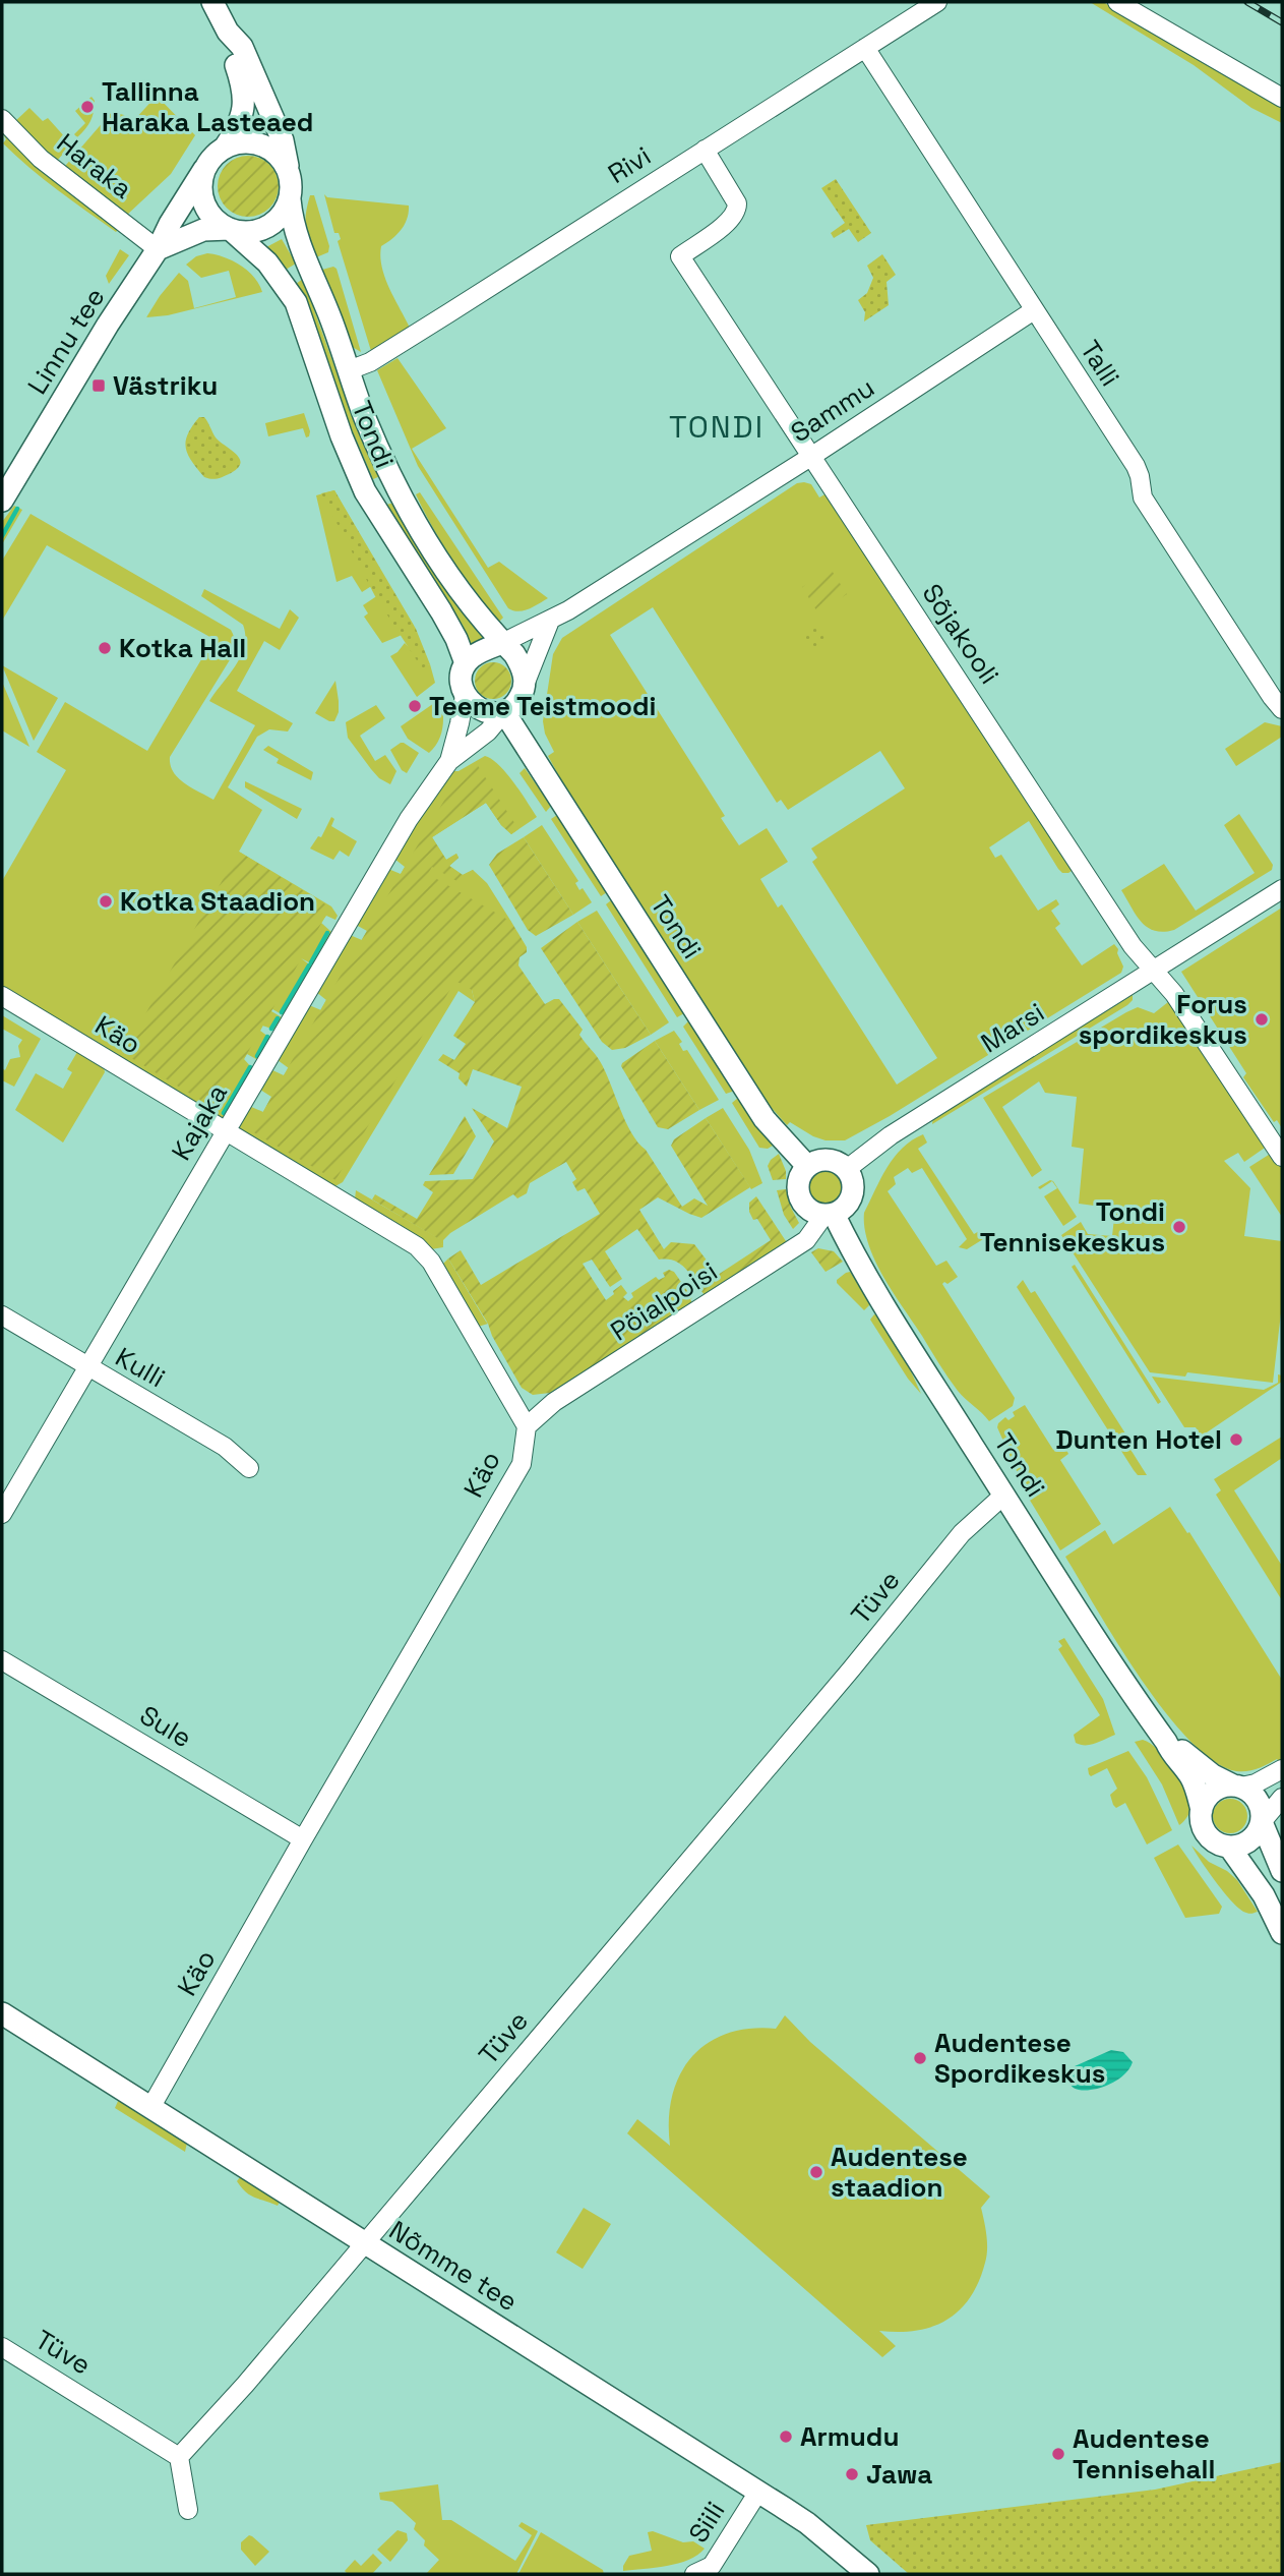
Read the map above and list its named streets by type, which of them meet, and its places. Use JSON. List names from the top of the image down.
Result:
{
  "streets": {
    "street": [
      "Rivi",
      "Haraka",
      "Linnu tee",
      "Talli",
      "Sammu",
      "Tondi",
      "Sõjakooli",
      "Marsi",
      "Käo",
      "Kajaka",
      "Pöialpoisi",
      "Kulli",
      "Tüve",
      "Sule",
      "Nõmme tee",
      "Siili"
    ]
  },
  "crossings": [
    ["Rivi", "Talli"],
    ["Rivi", "Tondi"],
    ["Rivi", "Sõjakooli"],
    ["Haraka", "Linnu tee"],
    ["Linnu tee", "Tondi"],
    ["Talli", "Sammu"],
    ["Sammu", "Tondi"],
    ["Sammu", "Sõjakooli"],
    ["Sammu", "Kajaka"],
    ["Tondi", "Marsi"],
    ["Tondi", "Kajaka"],
    ["Tondi", "Pöialpoisi"],
    ["Tondi", "Tüve"],
    ["Sõjakooli", "Marsi"],
    ["Marsi", "Pöialpoisi"],
    ["Käo", "Kajaka"],
    ["Käo", "Pöialpoisi"],
    ["Käo", "Sule"],
    ["Käo", "Nõmme tee"],
    ["Kajaka", "Kulli"],
    ["Tüve", "Nõmme tee"],
    ["Nõmme tee", "Siili"]
  ],
  "districts": ["TONDI"],
  "places": {
    "other": [
      "Tallinna Haraka Lasteaed",
      "Kotka Hall",
      "Teeme Teistmoodi",
      "Kotka Staadion",
      "Forus spordikeskus",
      "Tondi Tennisekeskus",
      "Dunten Hotel",
      "Audentese Spordikeskus",
      "Audentese staadion",
      "Armudu",
      "Audentese Tennisehall",
      "Jawa"
    ],
    "transit": ["Västriku"]
  }
}
